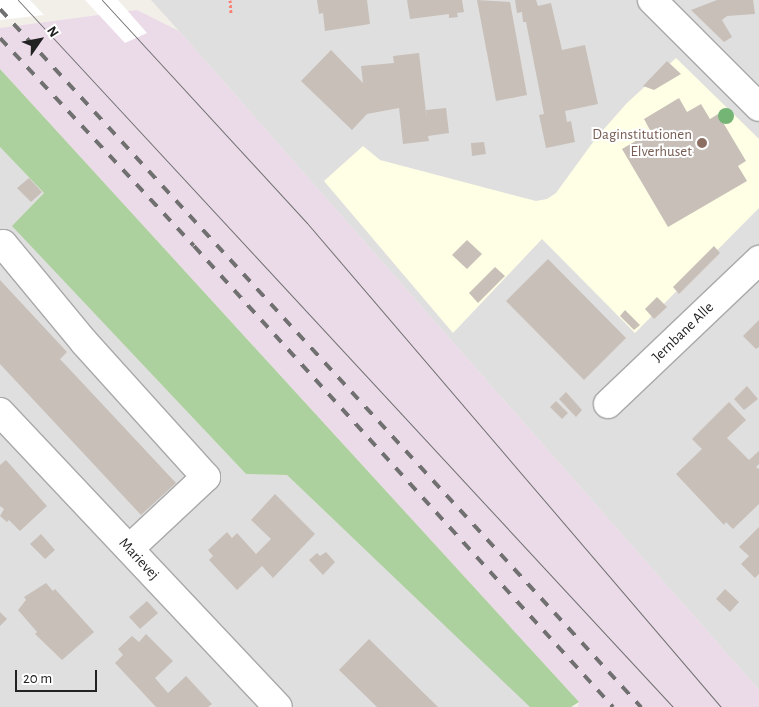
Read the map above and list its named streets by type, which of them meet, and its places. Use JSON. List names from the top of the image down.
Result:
{
  "streets": {
    "street": ["Jernbane Alle", "Marievej"]
  },
  "places": ["Daginstitutionen Elverhuset"],
  "scale_bar": "20 m",
  "north": "top right"
}
